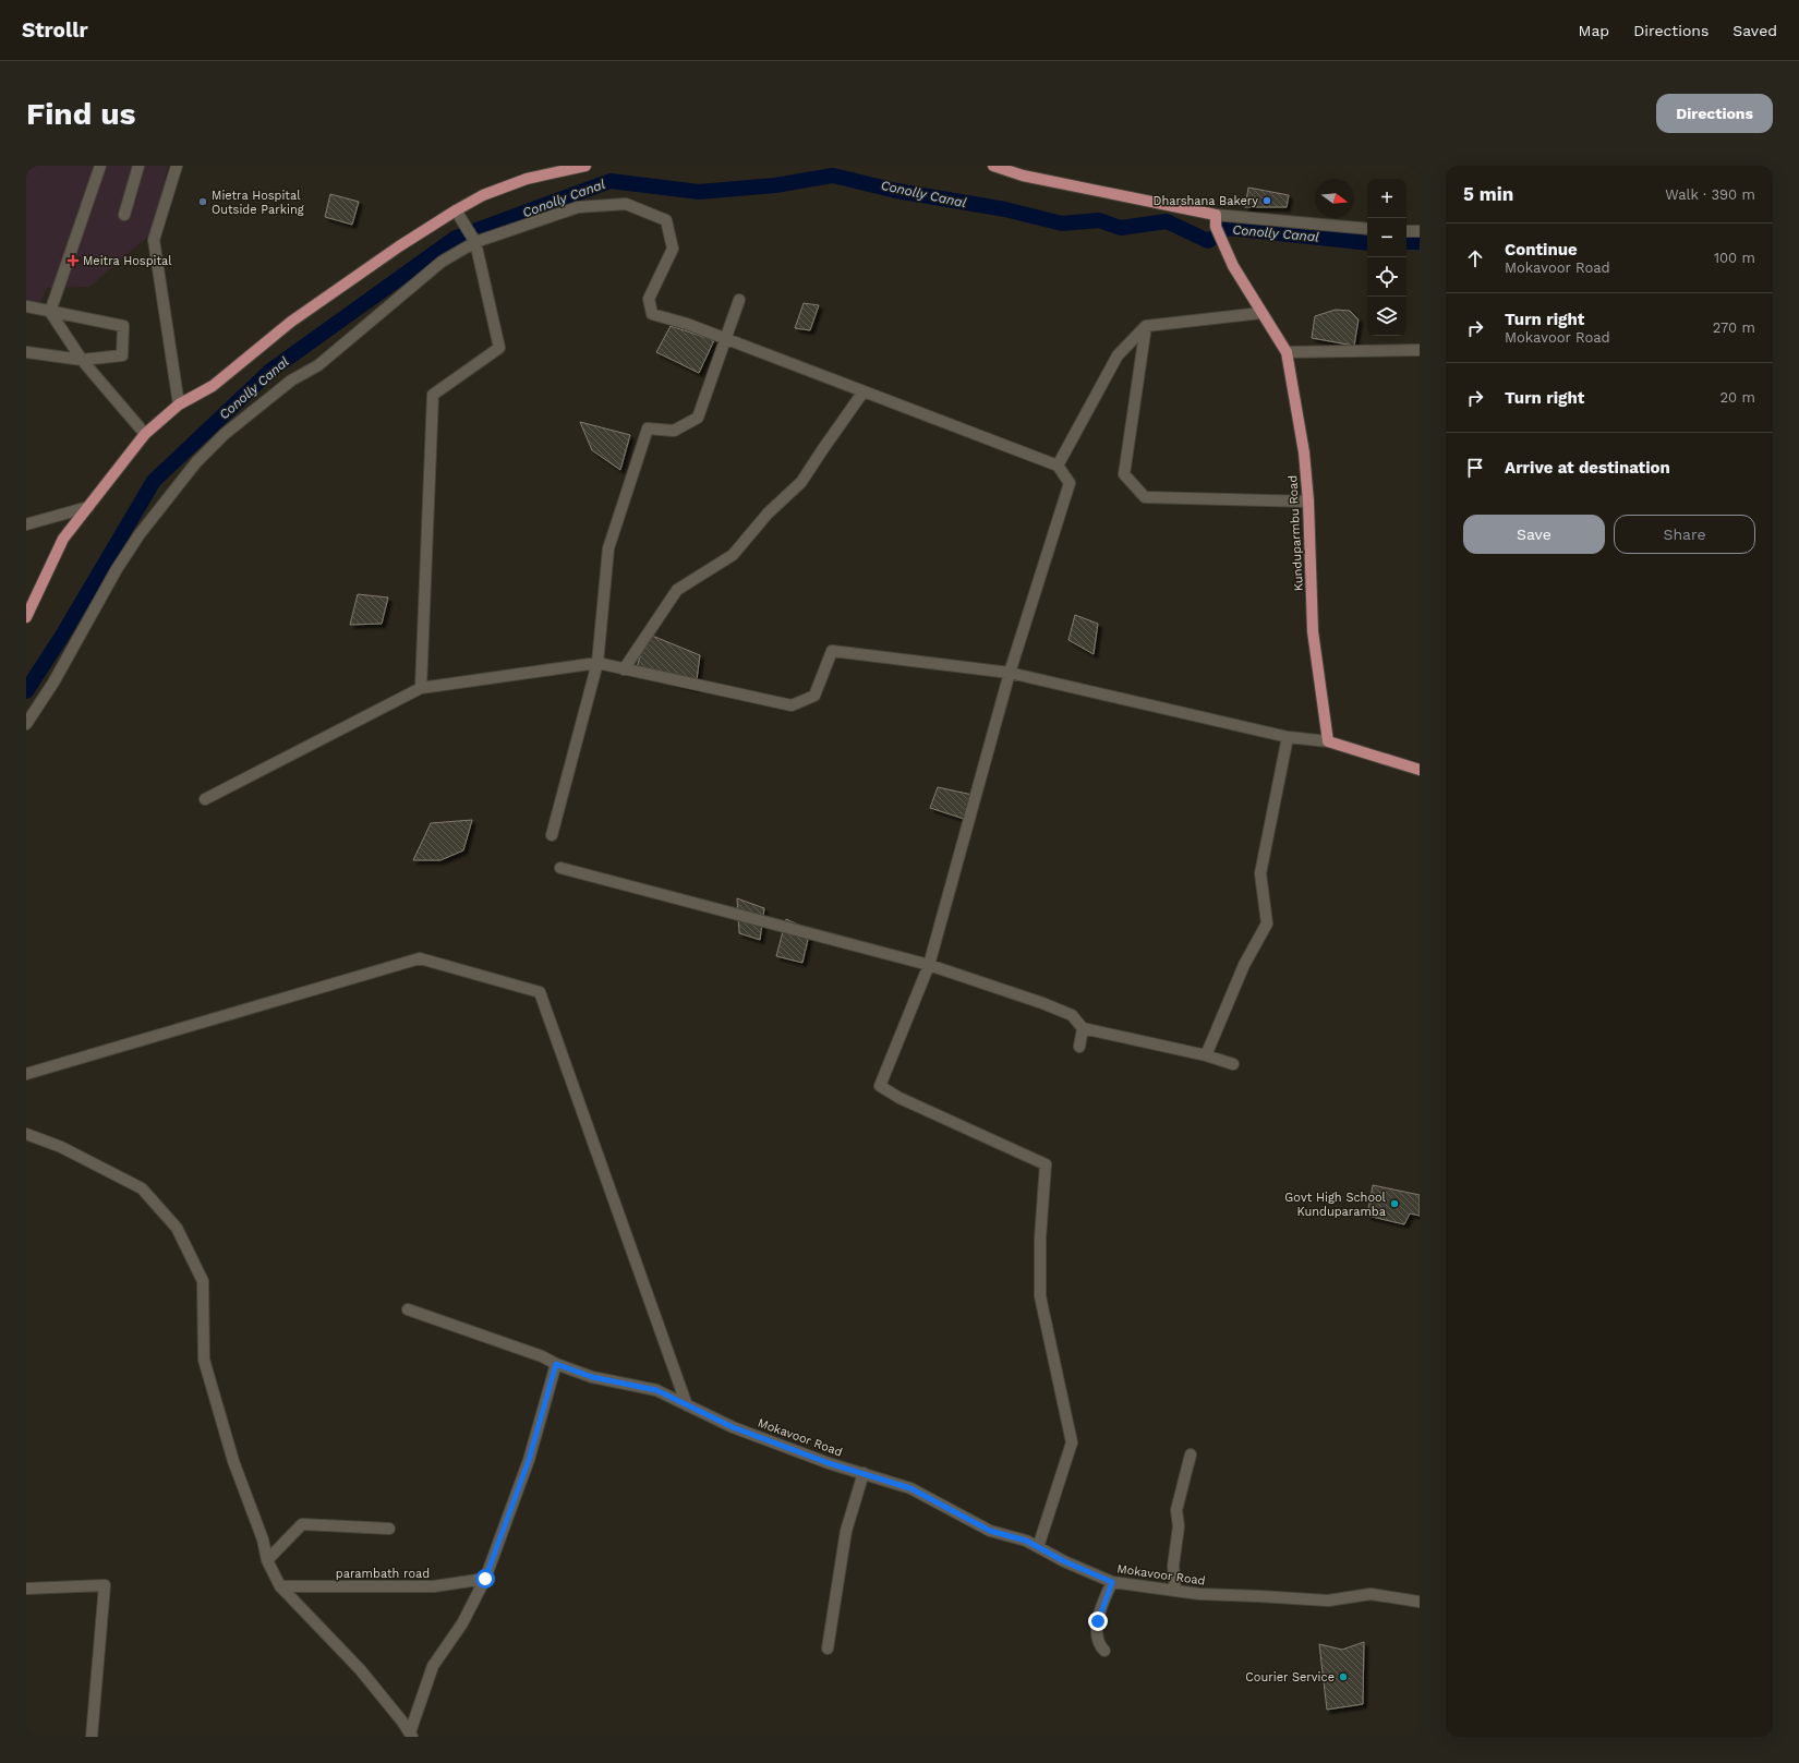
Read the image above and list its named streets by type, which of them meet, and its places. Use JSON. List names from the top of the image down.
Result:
{
  "streets": {
    "main road": ["Kunduparmbu Road"],
    "street": ["Mokavoor Road", "parambath road"]
  },
  "water": ["Conolly Canal"],
  "places": {
    "other": [
      "Dharshana Bakery",
      "Mietra Hospital Outside Parking",
      "Govt High School Kunduparamba",
      "Courier Service"
    ],
    "health": ["Meitra Hospital"]
  },
  "north": "right",
  "page": {
    "header": "Strollr",
    "nav": ["Map", "Directions", "Saved"],
    "buttons": [
      "Directions",
      ["Save", "Share"]
    ],
    "title": "Find us",
    "heading": ["5 min", "Walk · 390 m"],
    "map_buttons": ["+", "−"],
    "list": [
      ["Continue", "Mokavoor Road", "100 m"],
      ["Turn right", "Mokavoor Road", "270 m"],
      ["Turn right", "20 m"],
      "Arrive at destination"
    ]
  }
}
